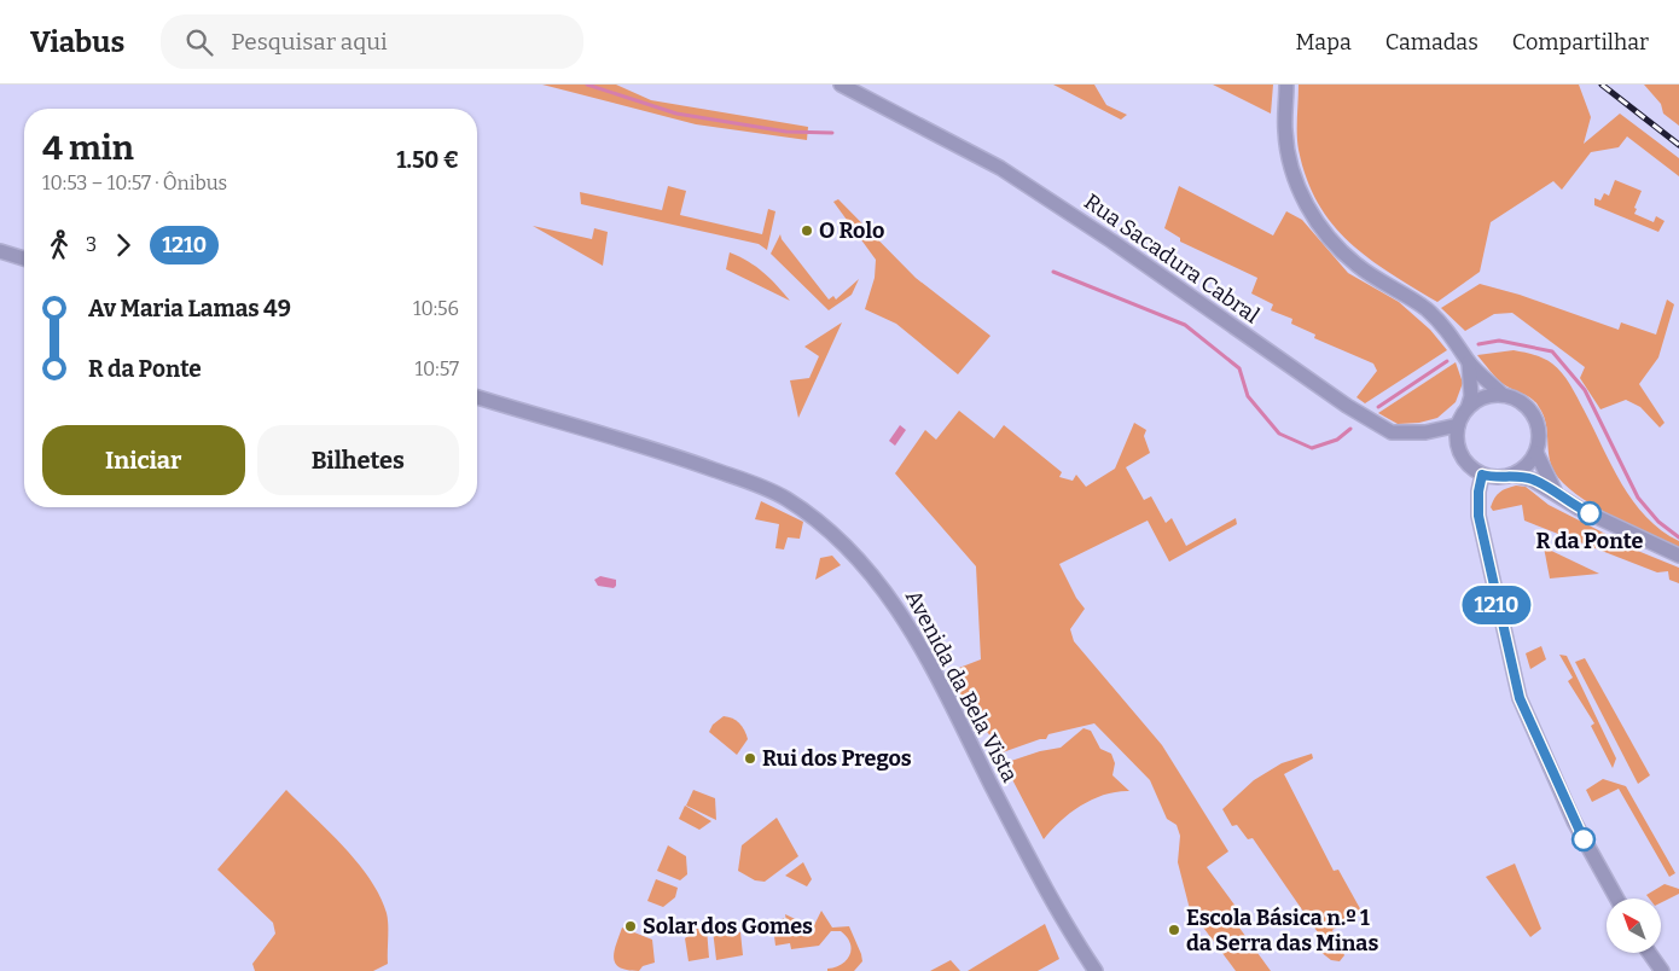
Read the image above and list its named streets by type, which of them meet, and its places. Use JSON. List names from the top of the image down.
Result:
{
  "streets": {
    "street": ["Rua Sacadura Cabral", "Avenida da Bela Vista"]
  },
  "places": [
    "O Rolo",
    "R da Ponte",
    "Rui dos Pregos",
    "Solar dos Gomes",
    "Escola Básica n.º 1 da Serra das Minas"
  ],
  "lines": ["bus line 1210"],
  "north": "top left",
  "page": {
    "header": "Viabus",
    "search": "Pesquisar aqui",
    "nav": ["Mapa", "Camadas", "Compartilhar"],
    "on_map": "1210",
    "heading": ["4 min", "10:53 – 10:57 · Ônibus", "1.50 €"],
    "legs": ["3", "1210"],
    "list": [
      {
        "name": "Av Maria Lamas 49",
        "value": "10:56"
      },
      {
        "name": "R da Ponte",
        "value": "10:57"
      }
    ],
    "buttons": ["Iniciar", "Bilhetes"]
  }
}
